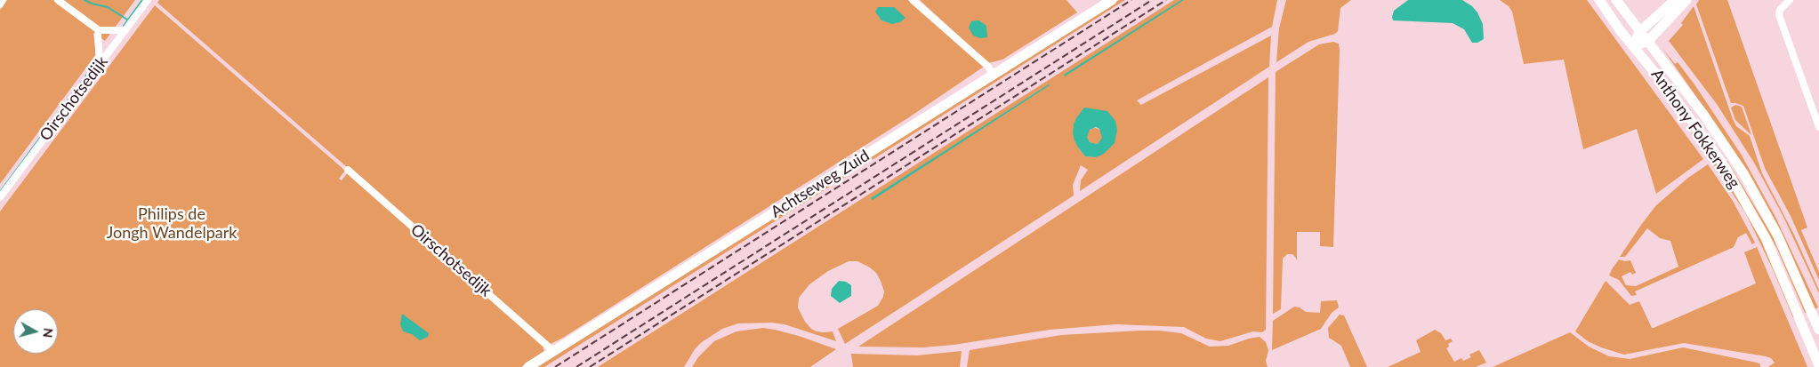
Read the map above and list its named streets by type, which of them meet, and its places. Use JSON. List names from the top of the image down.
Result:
{
  "streets": {
    "street": ["Oirschotsedijk", "Anthony Fokkerweg", "Achtseweg Zuid"]
  },
  "crossings": [
    ["Oirschotsedijk", "Achtseweg Zuid"]
  ],
  "parks": ["Philips de Jongh Wandelpark"],
  "north": "right"
}
